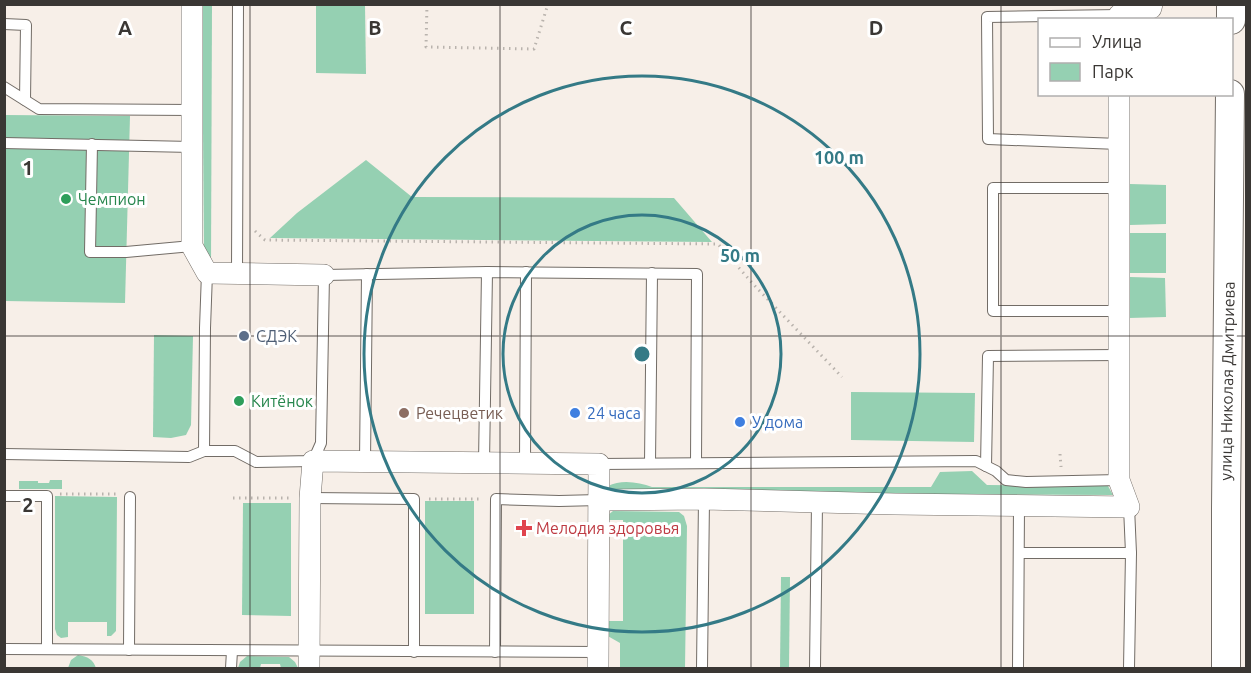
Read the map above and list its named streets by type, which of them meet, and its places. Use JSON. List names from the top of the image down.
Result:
{
  "streets": {
    "main road": ["улица Николая Дмитриева"]
  },
  "places": {
    "other": [
      "Чемпион",
      "СДЭК",
      "Китёнок",
      "Речецветик",
      "24 часа",
      "У дома"
    ],
    "health": ["Мелодия здоровья"]
  },
  "legend": ["Улица", "Парк"],
  "grid": {
    "columns": [
      "A",
      "B",
      "C",
      "D"
    ],
    "rows": ["1", "2"]
  },
  "rings": ["100 m", "50 m"]
}
